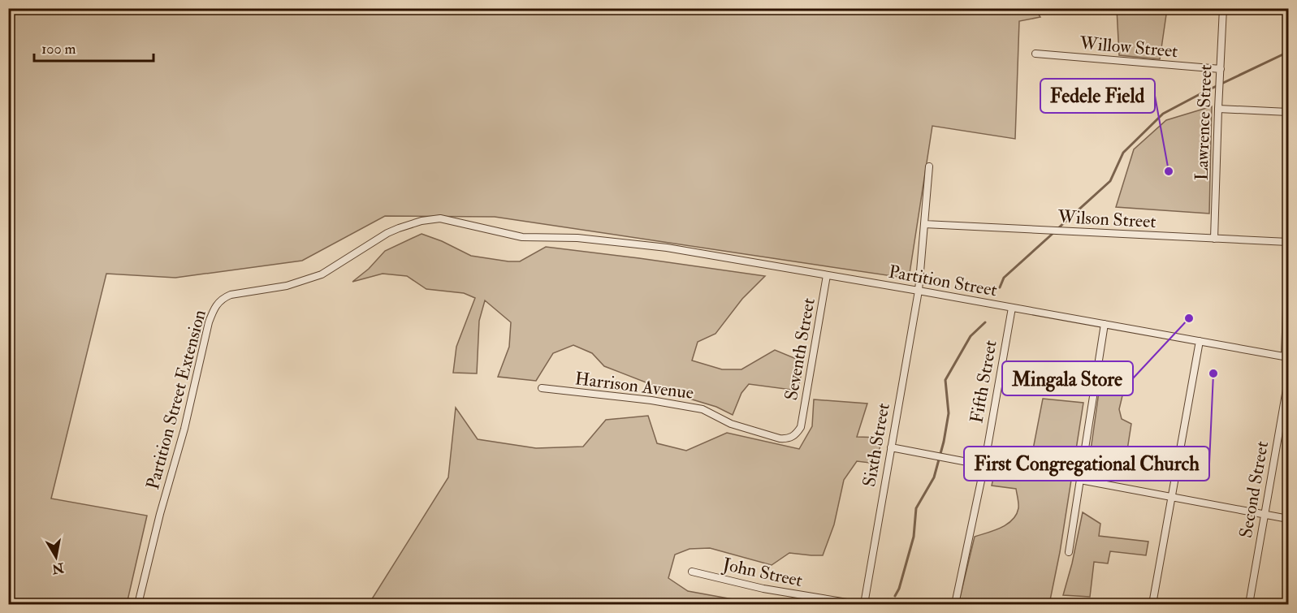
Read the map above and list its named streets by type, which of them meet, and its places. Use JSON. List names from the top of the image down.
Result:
{
  "streets": {
    "street": [
      "Willow Street",
      "Lawrence Street",
      "Wilson Street",
      "Partition Street",
      "Seventh Street",
      "Fifth Street",
      "Harrison Avenue",
      "Partition Street Extension",
      "Sixth Street",
      "Second Street",
      "John Street"
    ]
  },
  "crossings": [
    ["Willow Street", "Lawrence Street"],
    ["Lawrence Street", "Wilson Street"],
    ["Wilson Street", "Sixth Street"],
    ["Partition Street", "Seventh Street"],
    ["Partition Street", "Fifth Street"],
    ["Partition Street", "Partition Street Extension"],
    ["Partition Street", "Sixth Street"],
    ["Seventh Street", "Harrison Avenue"]
  ],
  "places": ["Fedele Field", "Mingala Store", "First Congregational Church"],
  "scale_bar": "100 m",
  "north": "bottom"
}
